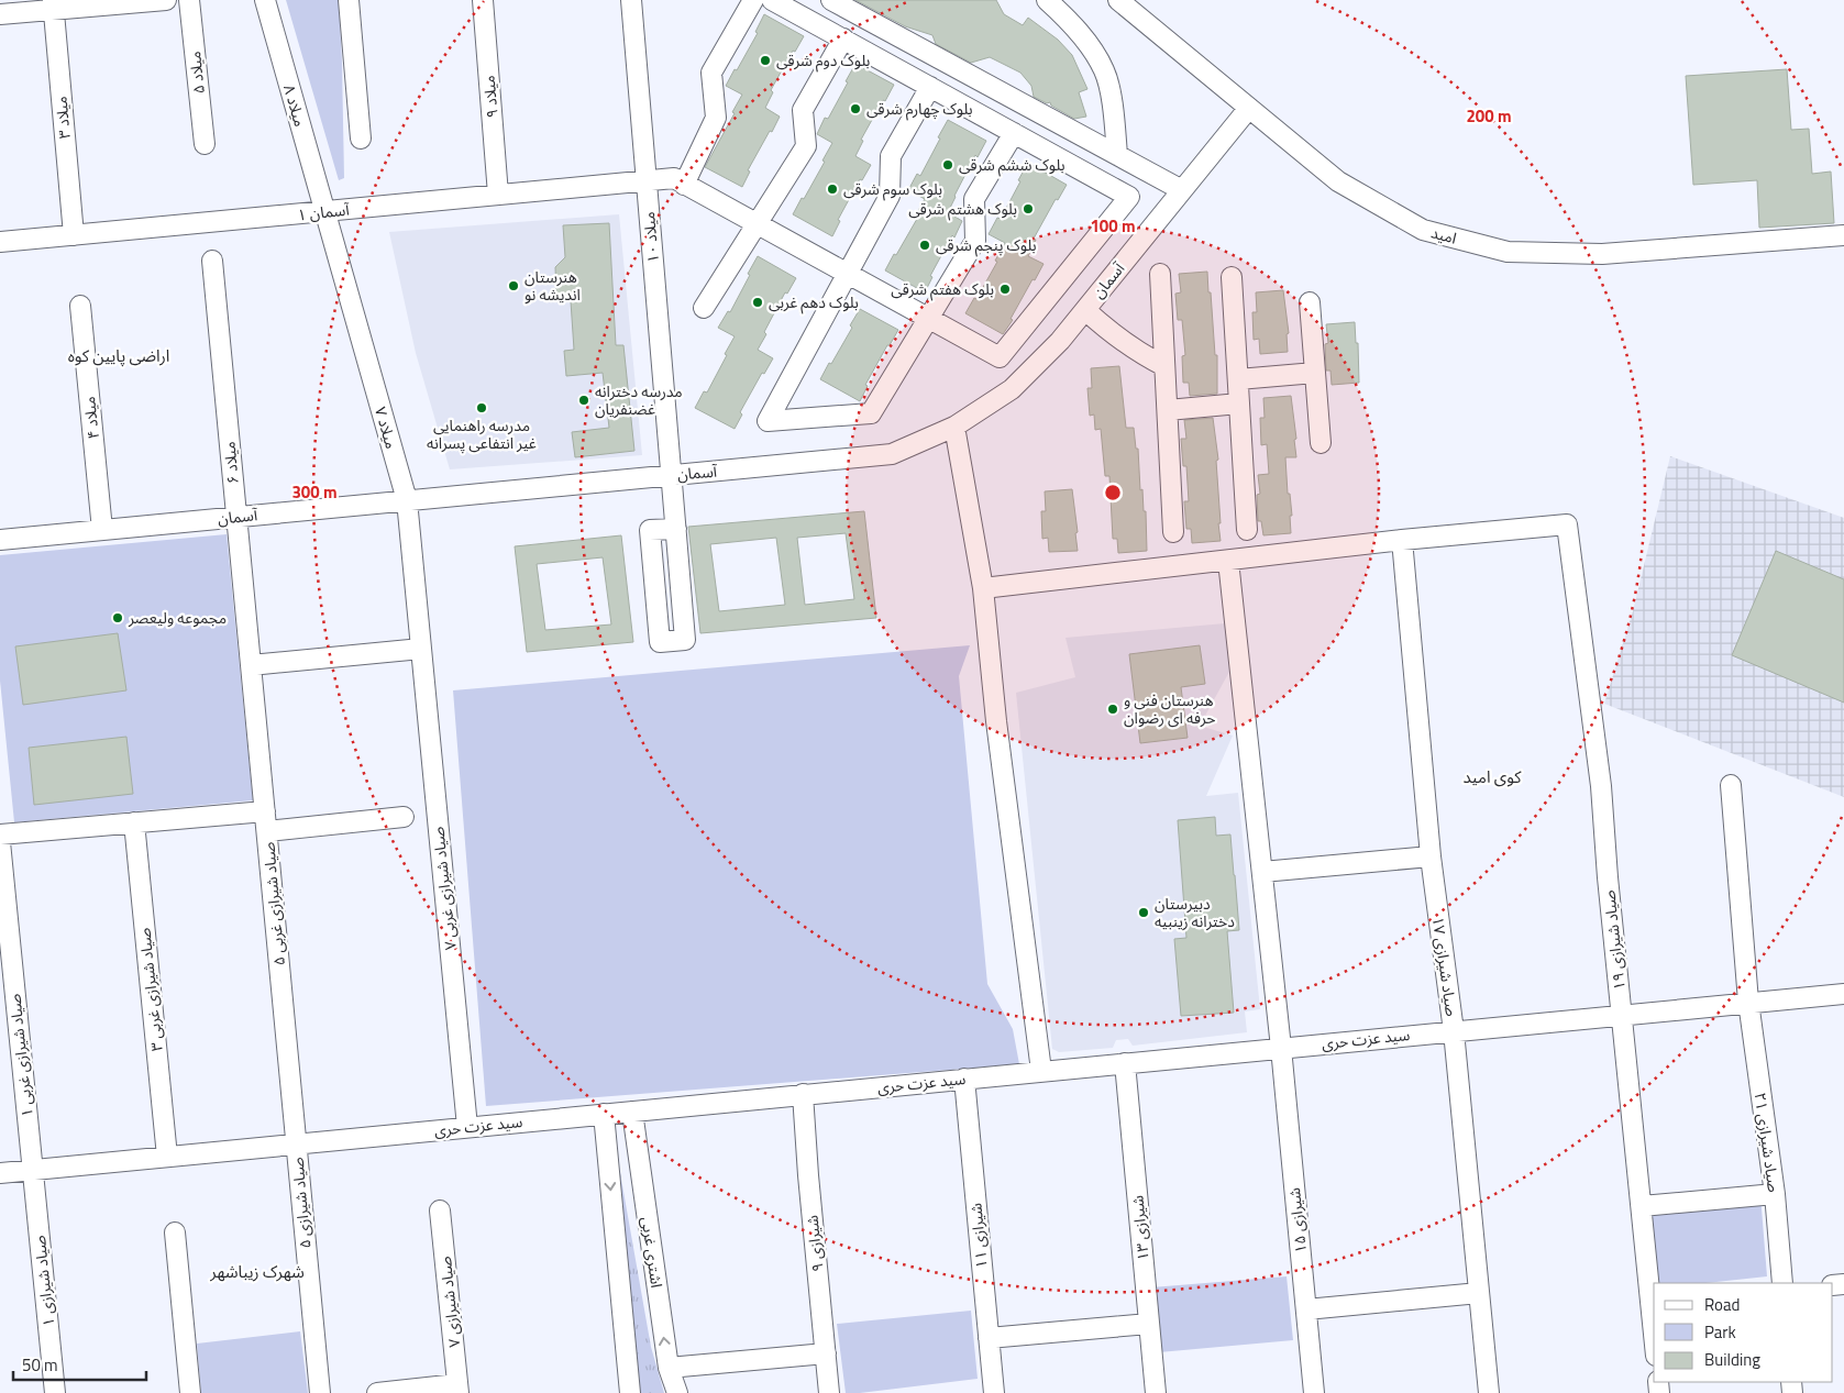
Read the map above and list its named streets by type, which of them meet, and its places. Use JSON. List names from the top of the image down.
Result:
{
  "streets": {
    "street": [
      "میلاد ۵",
      "میلاد ۹",
      "میلاد ۸",
      "میلاد ۳",
      "آسمان ۱",
      "امید",
      "میلاد ۱۰",
      "آسمان",
      "میلاد ۴",
      "میلاد ۷",
      "میلاد ۶",
      "صیاد شیرازی غربی ۷",
      "صیاد شیرازی غربی ۵",
      "صیاد شیرازی ۱۹",
      "صیاد شیرازی ۱۷",
      "صیاد شیرازی غربی ۳",
      "سید عزت حری",
      "صیاد شیرازی غربی ۱",
      "صیاد شیرازی ۲۱",
      "صیاد شیرازی ۵",
      "شیرازی ۱۵",
      "شیرازی ۱۳",
      "شیرازی ۱۱",
      "شیرازی ۹",
      "اشتری غربی",
      "صیاد شیرازی ۱",
      "صیاد شیرازی ۷"
    ]
  },
  "crossings": [
    ["میلاد ۹", "آسمان ۱"],
    ["میلاد ۸", "آسمان ۱"],
    ["میلاد ۸", "میلاد ۷"],
    ["میلاد ۳", "آسمان ۱"],
    ["آسمان ۱", "میلاد ۱۰"],
    ["آسمان ۱", "میلاد ۷"],
    ["امید", "آسمان"],
    ["میلاد ۱۰", "آسمان"],
    ["آسمان", "میلاد ۴"],
    ["آسمان", "میلاد ۷"],
    ["آسمان", "میلاد ۶"],
    ["میلاد ۷", "صیاد شیرازی غربی ۷"],
    ["میلاد ۶", "صیاد شیرازی غربی ۵"],
    ["صیاد شیرازی غربی ۷", "سید عزت حری"],
    ["صیاد شیرازی غربی ۵", "سید عزت حری"],
    ["صیاد شیرازی غربی ۵", "صیاد شیرازی ۵"],
    ["صیاد شیرازی ۱۹", "صیاد شیرازی ۱۷"],
    ["صیاد شیرازی ۱۹", "سید عزت حری"],
    ["صیاد شیرازی ۱۷", "سید عزت حری"],
    ["صیاد شیرازی غربی ۳", "سید عزت حری"],
    ["سید عزت حری", "صیاد شیرازی غربی ۱"],
    ["سید عزت حری", "صیاد شیرازی ۲۱"],
    ["سید عزت حری", "صیاد شیرازی ۵"],
    ["سید عزت حری", "شیرازی ۱۵"],
    ["سید عزت حری", "شیرازی ۱۳"],
    ["سید عزت حری", "شیرازی ۱۱"],
    ["سید عزت حری", "شیرازی ۹"],
    ["سید عزت حری", "اشتری غربی"],
    ["سید عزت حری", "صیاد شیرازی ۱"],
    ["صیاد شیرازی غربی ۱", "صیاد شیرازی ۱"]
  ],
  "districts": ["اراضی پایین کوه", "کوی امید", "شهرک زیباشهر"],
  "places": [
    "بلوک دوم شرقی",
    "بلوک چهارم شرقی",
    "بلوک ششم شرقی",
    "بلوک سوم شرقی",
    "بلوک هشتم شرقی",
    "بلوک پنجم شرقی",
    "هنرستان اندیشه نو",
    "بلوک هفتم شرقی",
    "بلوک دهم غربی",
    "مدرسه دخترانه غضنفریان",
    "مدرسه راهنمایی غیر انتفاعی پسرانه",
    "مجموعه ولیعصر",
    "هنرستان فنی و حرفه ای رضوان",
    "دبیرستان دخترانه زینبیه"
  ],
  "legend": ["Road", "Park", "Building"],
  "scale_bar": "50 m",
  "rings": ["200 m", "100 m", "300 m"]
}
